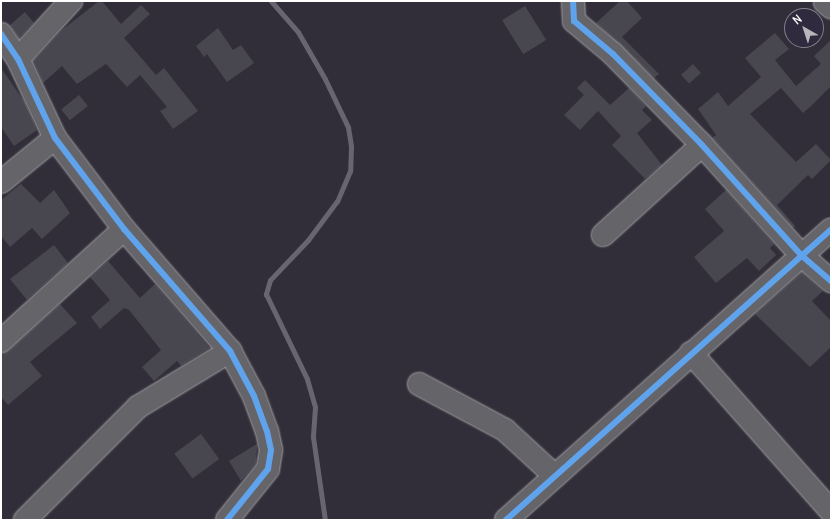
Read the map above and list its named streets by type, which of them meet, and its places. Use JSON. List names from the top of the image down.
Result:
{
  "north": "top left"
}
